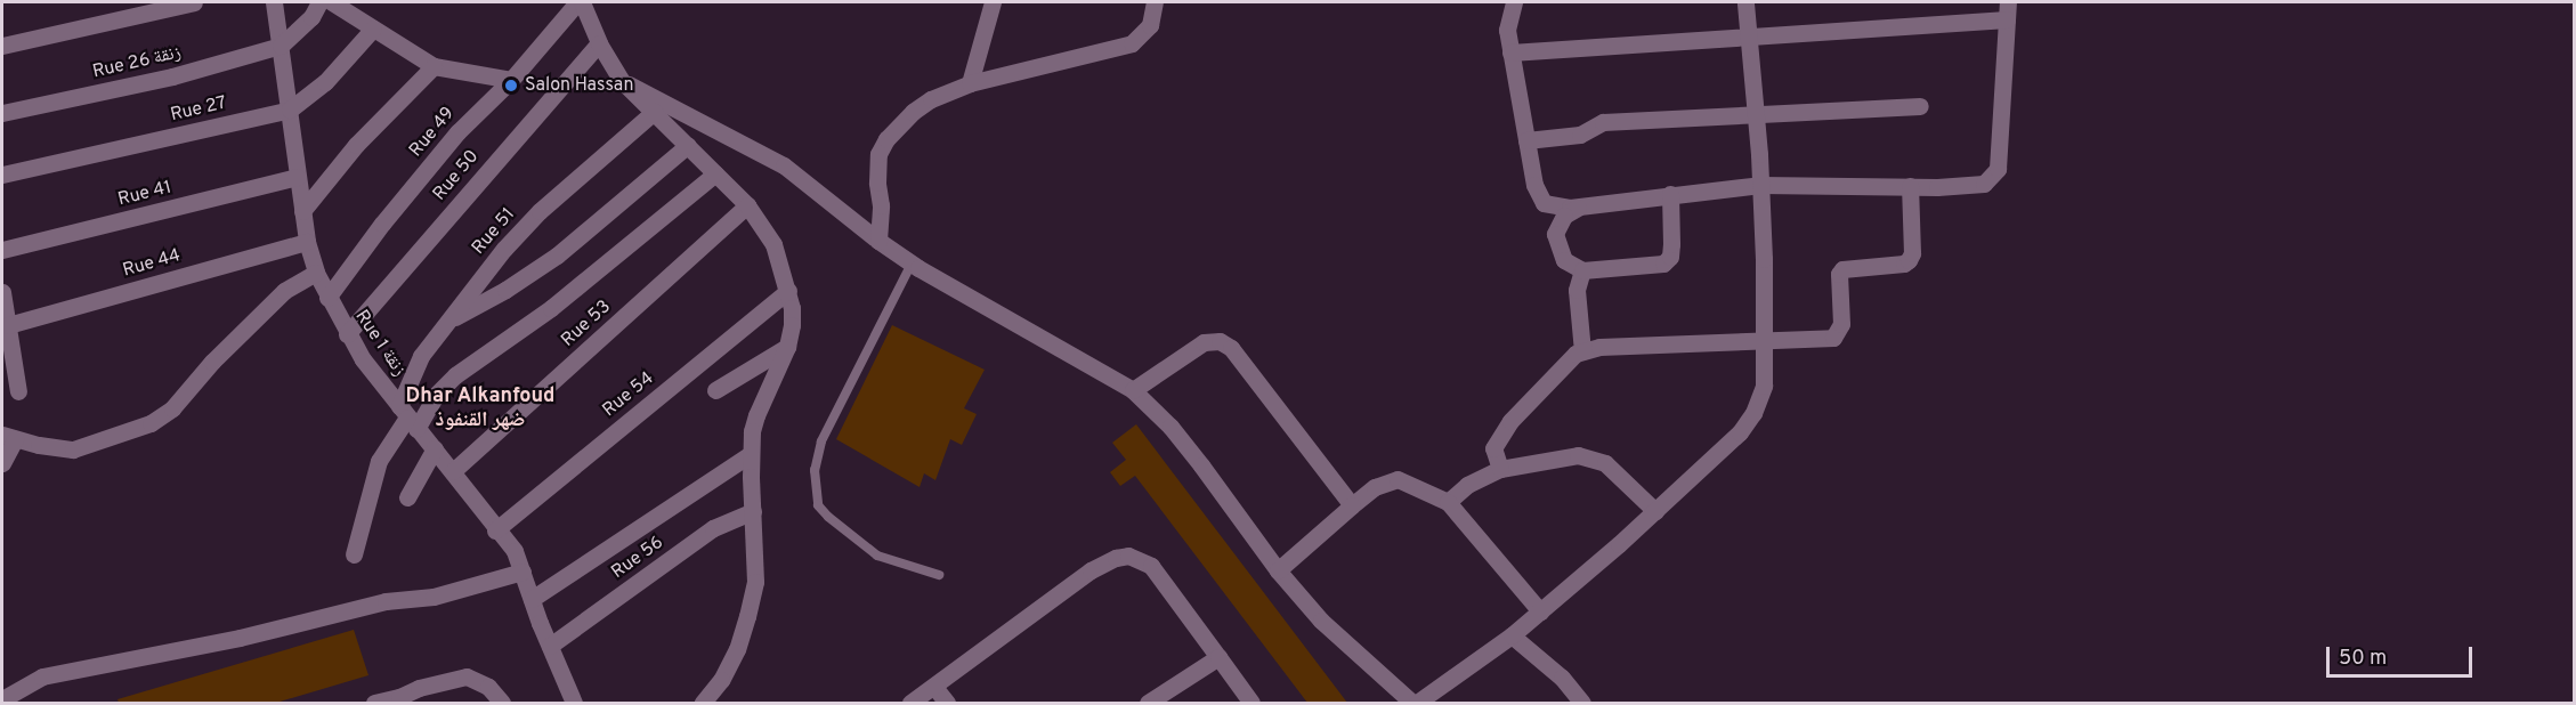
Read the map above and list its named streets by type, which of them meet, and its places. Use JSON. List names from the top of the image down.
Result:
{
  "streets": {
    "street": [
      "Rue 26 زنقة",
      "Rue 27",
      "Rue 49",
      "Rue 50",
      "Rue 41",
      "Rue 51",
      "Rue 44",
      "Rue 53",
      "Rue 1 زنقة",
      "Rue 54",
      "Rue 56"
    ]
  },
  "crossings": [
    ["Rue 26 زنقة", "Rue 1 زنقة"],
    ["Rue 27", "Rue 1 زنقة"],
    ["Rue 49", "Rue 1 زنقة"],
    ["Rue 50", "Rue 1 زنقة"],
    ["Rue 41", "Rue 1 زنقة"],
    ["Rue 51", "Rue 1 زنقة"],
    ["Rue 44", "Rue 1 زنقة"],
    ["Rue 53", "Rue 1 زنقة"],
    ["Rue 1 زنقة", "Rue 54"],
    ["Rue 1 زنقة", "Rue 56"]
  ],
  "districts": ["Dhar Alkanfoud ضهر القنفوذ"],
  "places": ["Salon Hassan"],
  "scale_bar": "50 m"
}
